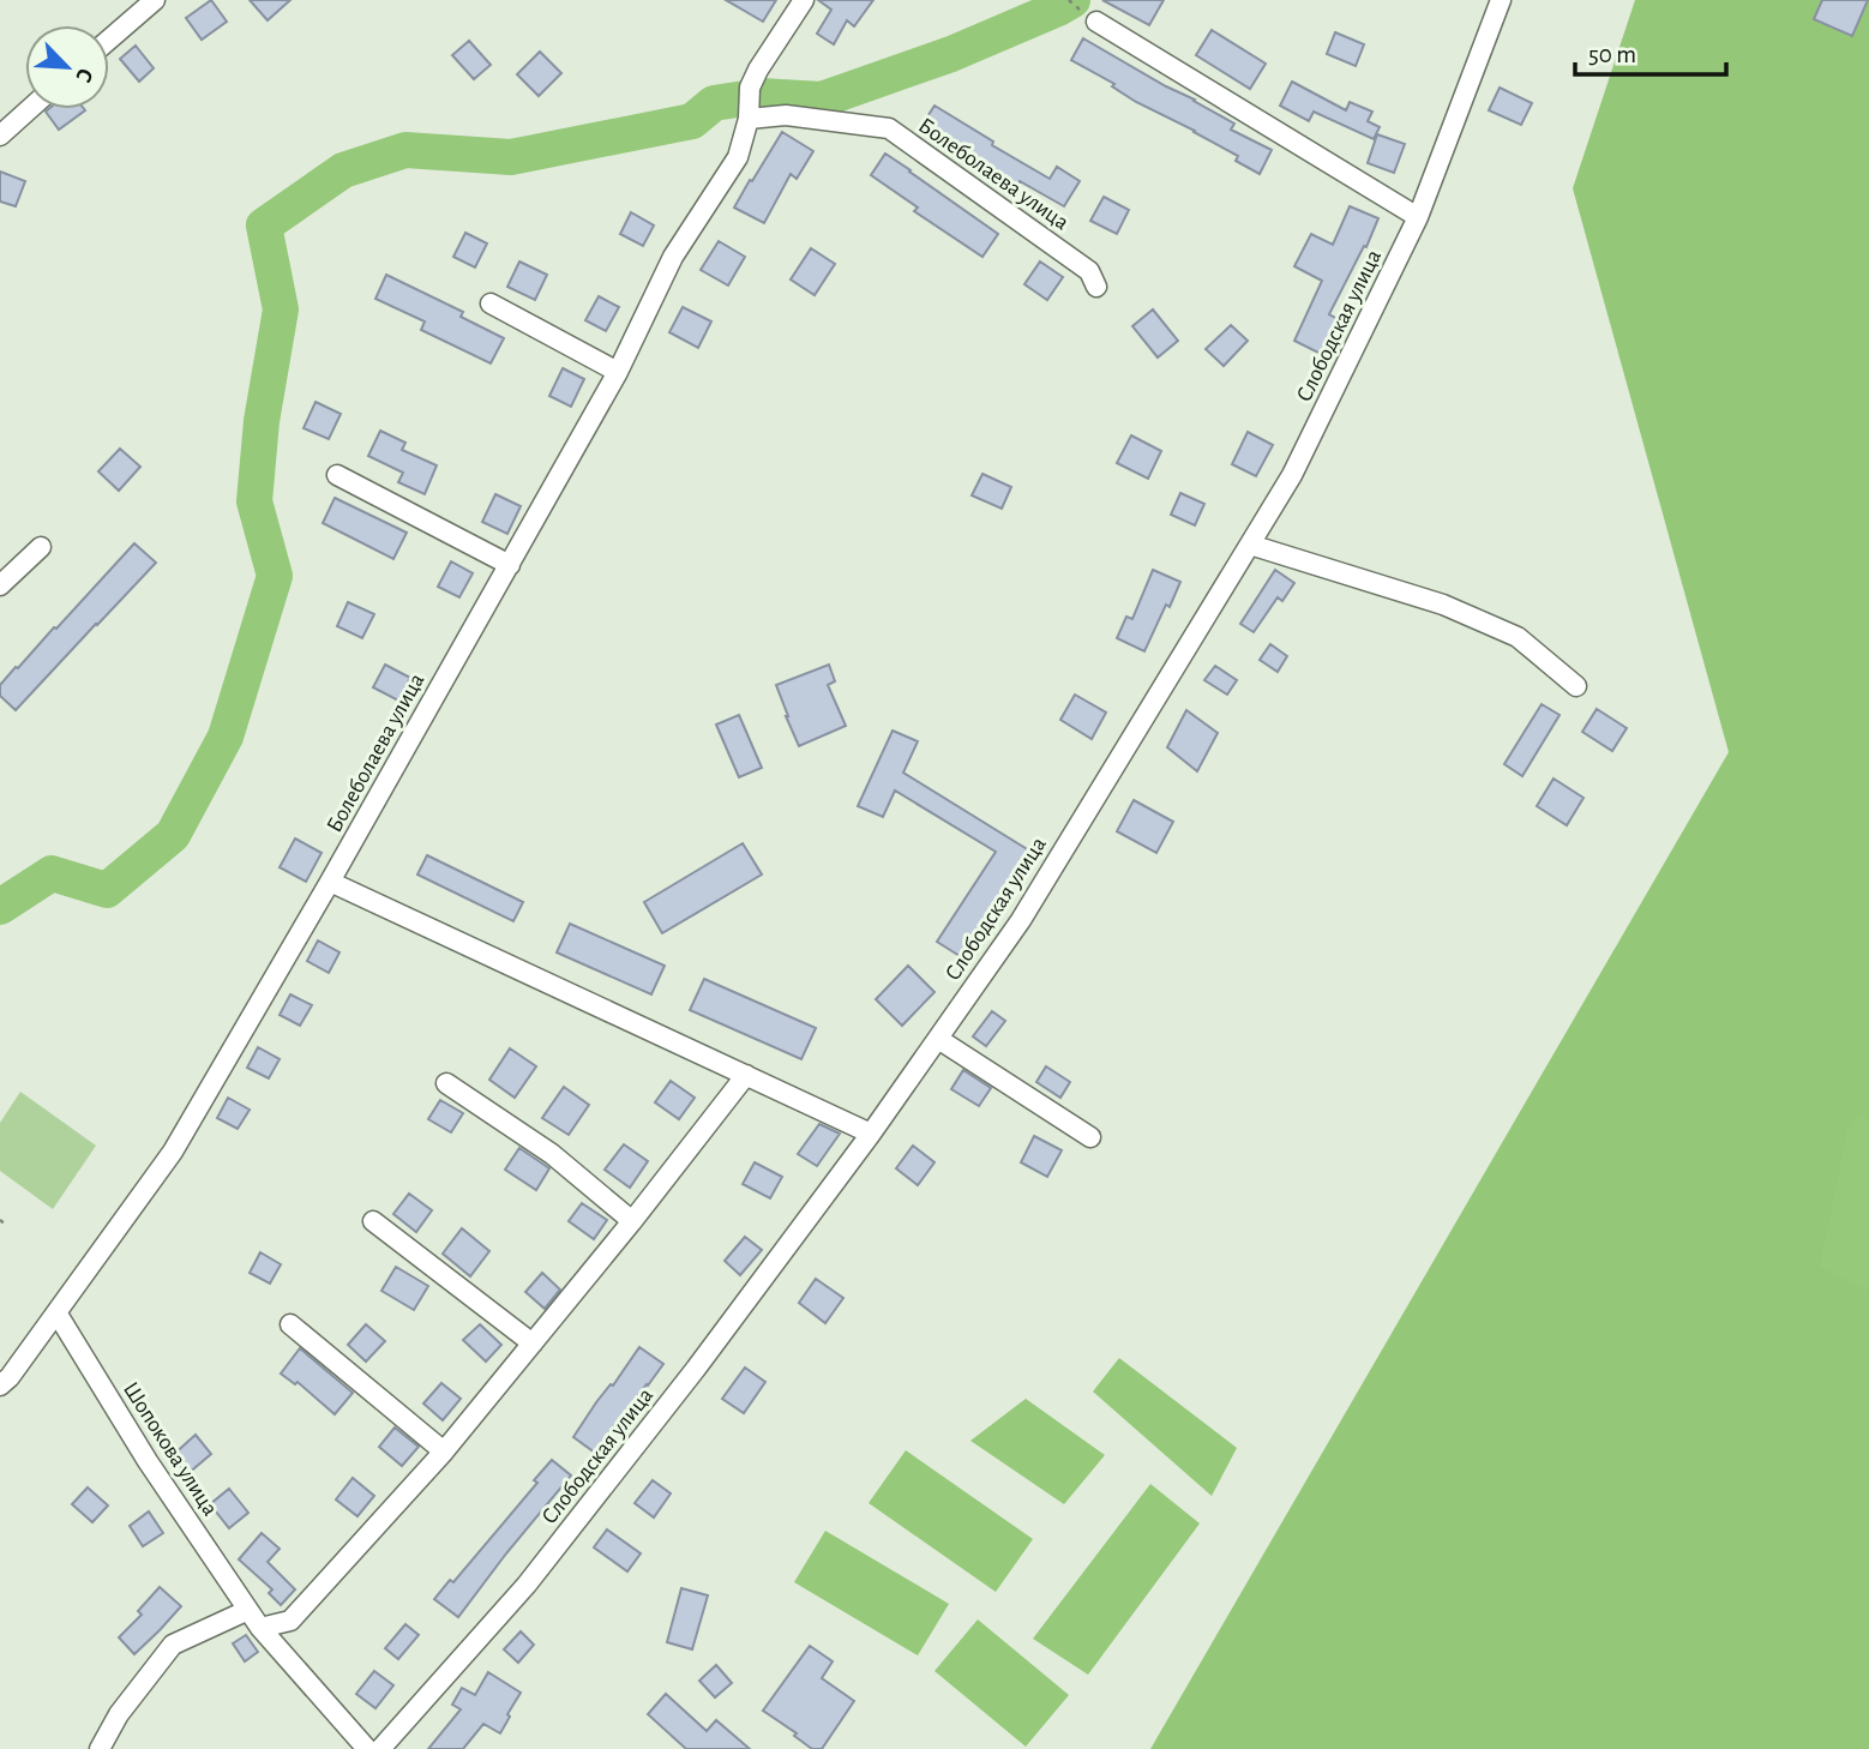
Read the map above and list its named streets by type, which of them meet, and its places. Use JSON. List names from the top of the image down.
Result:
{
  "streets": {
    "street": ["Болеболаева улица", "Слободская улица", "Шопокова улица"]
  },
  "crossings": [
    ["Болеболаева улица", "Шопокова улица"]
  ],
  "scale_bar": "50 m",
  "north": "bottom right"
}
